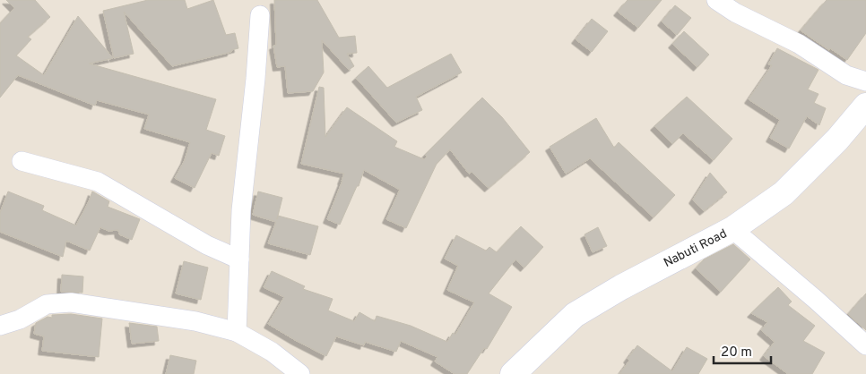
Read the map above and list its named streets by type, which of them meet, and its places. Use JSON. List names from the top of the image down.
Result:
{
  "streets": {
    "street": ["Nabuti Road"]
  },
  "scale_bar": "20 m"
}
